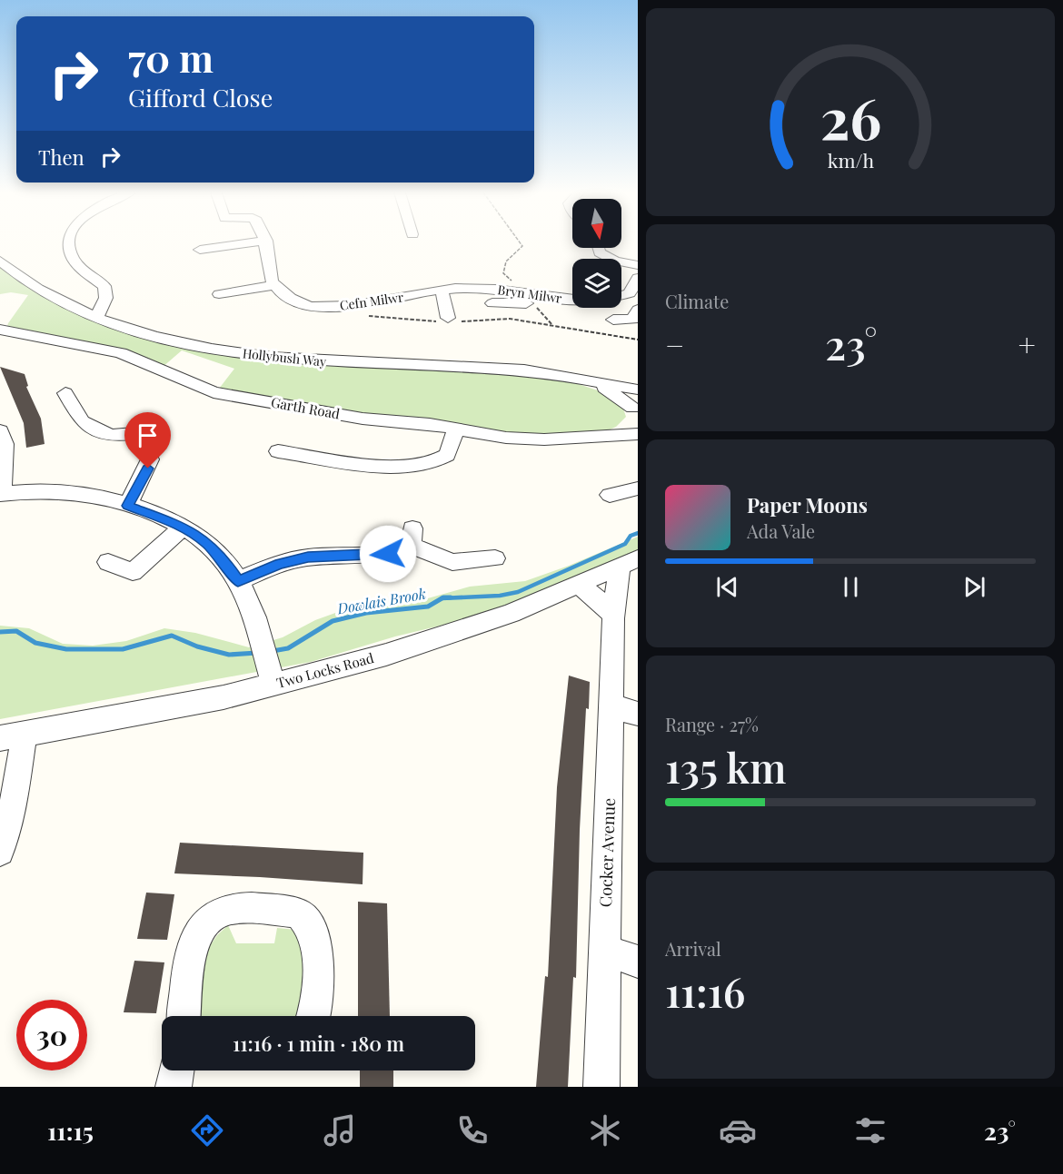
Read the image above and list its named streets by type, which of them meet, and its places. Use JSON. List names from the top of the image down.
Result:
{
  "streets": {
    "street": [
      "Bryn Milwr",
      "Cefn Milwr",
      "Hollybush Way",
      "Garth Road",
      "Two Locks Road",
      "Cocker Avenue"
    ]
  },
  "crossings": [
    ["Bryn Milwr", "Cefn Milwr"],
    ["Hollybush Way", "Garth Road"],
    ["Two Locks Road", "Cocker Avenue"]
  ],
  "water": ["Dowlais Brook"],
  "north": "bottom",
  "page": {
    "turn": ["70 m", "Gifford Close"],
    "then": "Then",
    "tile": [
      "Climate",
      ["Range · 27%", "135 km"],
      ["Arrival", "11:16"]
    ],
    "heat": ["−", "23°", "+"],
    "song": ["Paper Moons", "Ada Vale"],
    "limit": "30",
    "trip": "11:16 · 1 min · 180 m",
    "tabs": ["11:15", "23°"],
    "gauge": ["26", "km/h"]
  }
}
